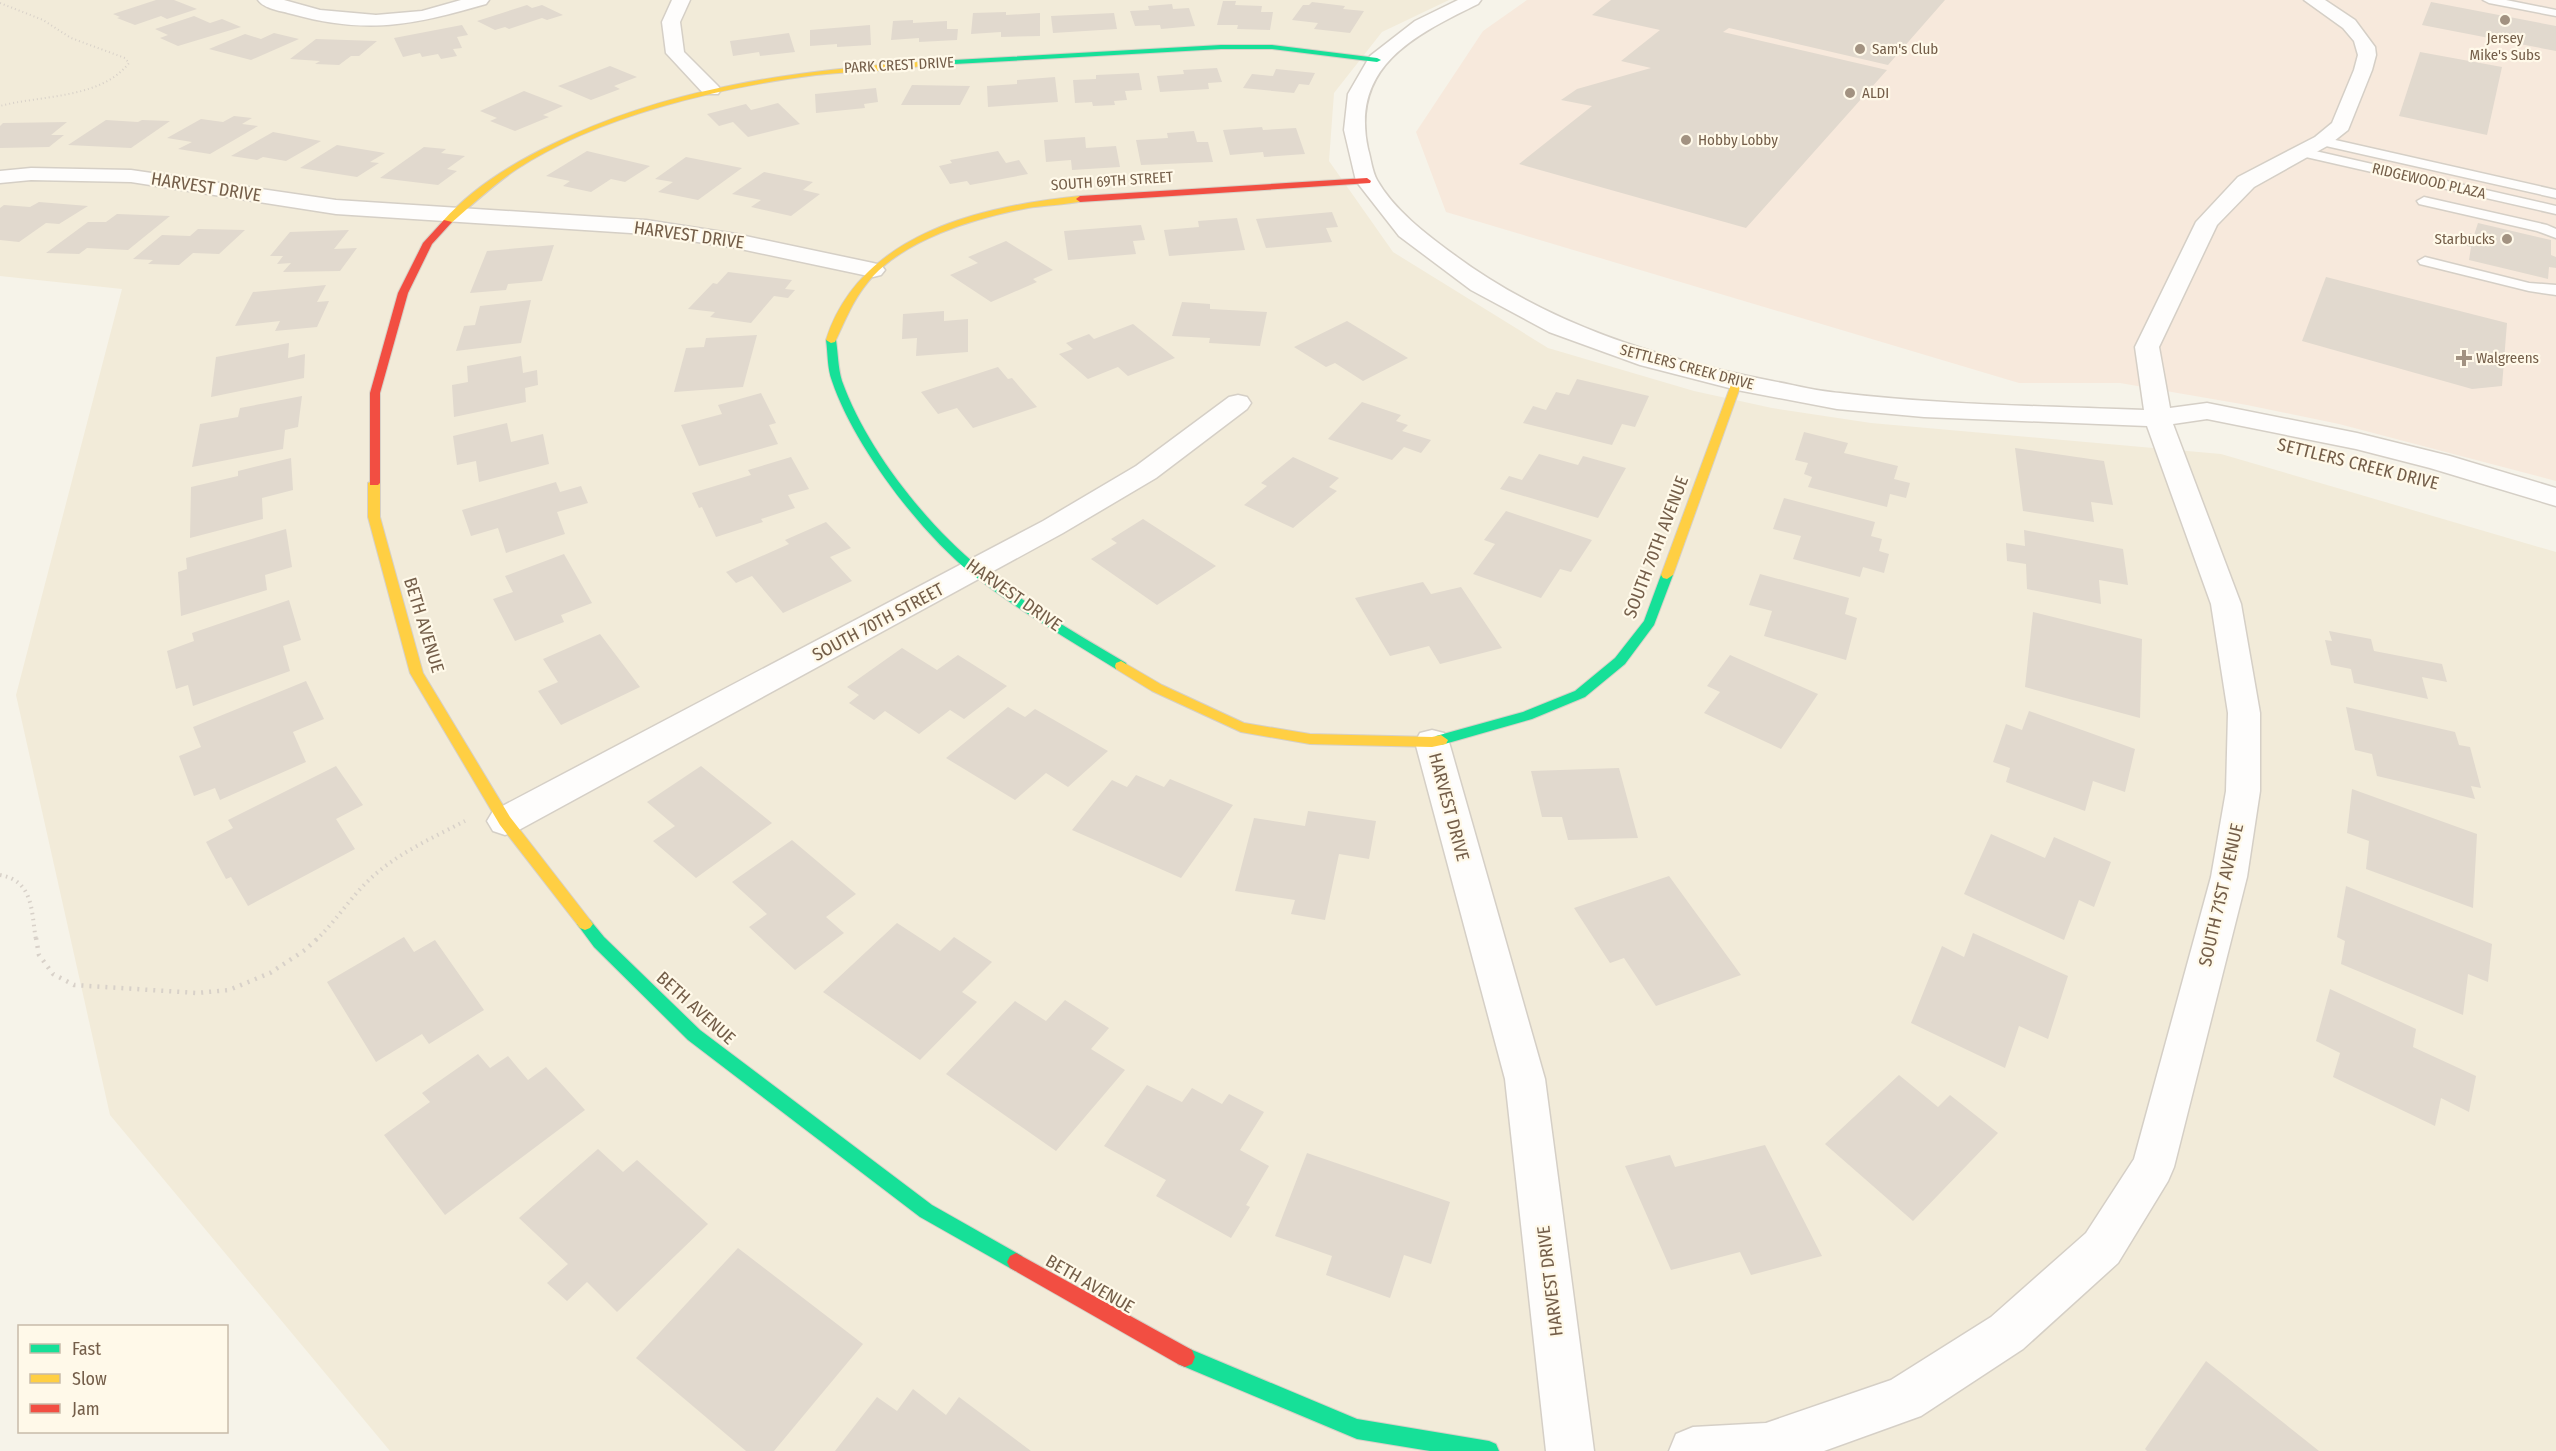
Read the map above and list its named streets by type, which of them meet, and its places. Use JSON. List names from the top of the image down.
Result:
{
  "streets": {
    "street": [
      "PARK CREST DRIVE",
      "SOUTH 69TH STREET",
      "HARVEST DRIVE",
      "SETTLERS CREEK DRIVE",
      "SOUTH 70TH AVENUE",
      "SOUTH 70TH STREET",
      "BETH AVENUE",
      "SOUTH 71ST AVENUE"
    ],
    "lane": ["RIDGEWOOD PLAZA"]
  },
  "crossings": [
    ["PARK CREST DRIVE", "HARVEST DRIVE"],
    ["PARK CREST DRIVE", "SETTLERS CREEK DRIVE"],
    ["PARK CREST DRIVE", "BETH AVENUE"],
    ["SOUTH 69TH STREET", "HARVEST DRIVE"],
    ["SOUTH 69TH STREET", "SETTLERS CREEK DRIVE"],
    ["RIDGEWOOD PLAZA", "SOUTH 71ST AVENUE"],
    ["HARVEST DRIVE", "SOUTH 70TH AVENUE"],
    ["HARVEST DRIVE", "SOUTH 70TH STREET"],
    ["HARVEST DRIVE", "BETH AVENUE"],
    ["SETTLERS CREEK DRIVE", "SOUTH 70TH AVENUE"],
    ["SETTLERS CREEK DRIVE", "SOUTH 71ST AVENUE"],
    ["SOUTH 70TH STREET", "BETH AVENUE"]
  ],
  "places": {
    "other": [
      "Jersey Mike's Subs",
      "Sam's Club",
      "ALDI",
      "Hobby Lobby",
      "Starbucks"
    ],
    "health": ["Walgreens"]
  },
  "legend": ["Fast", "Slow", "Jam"]
}
